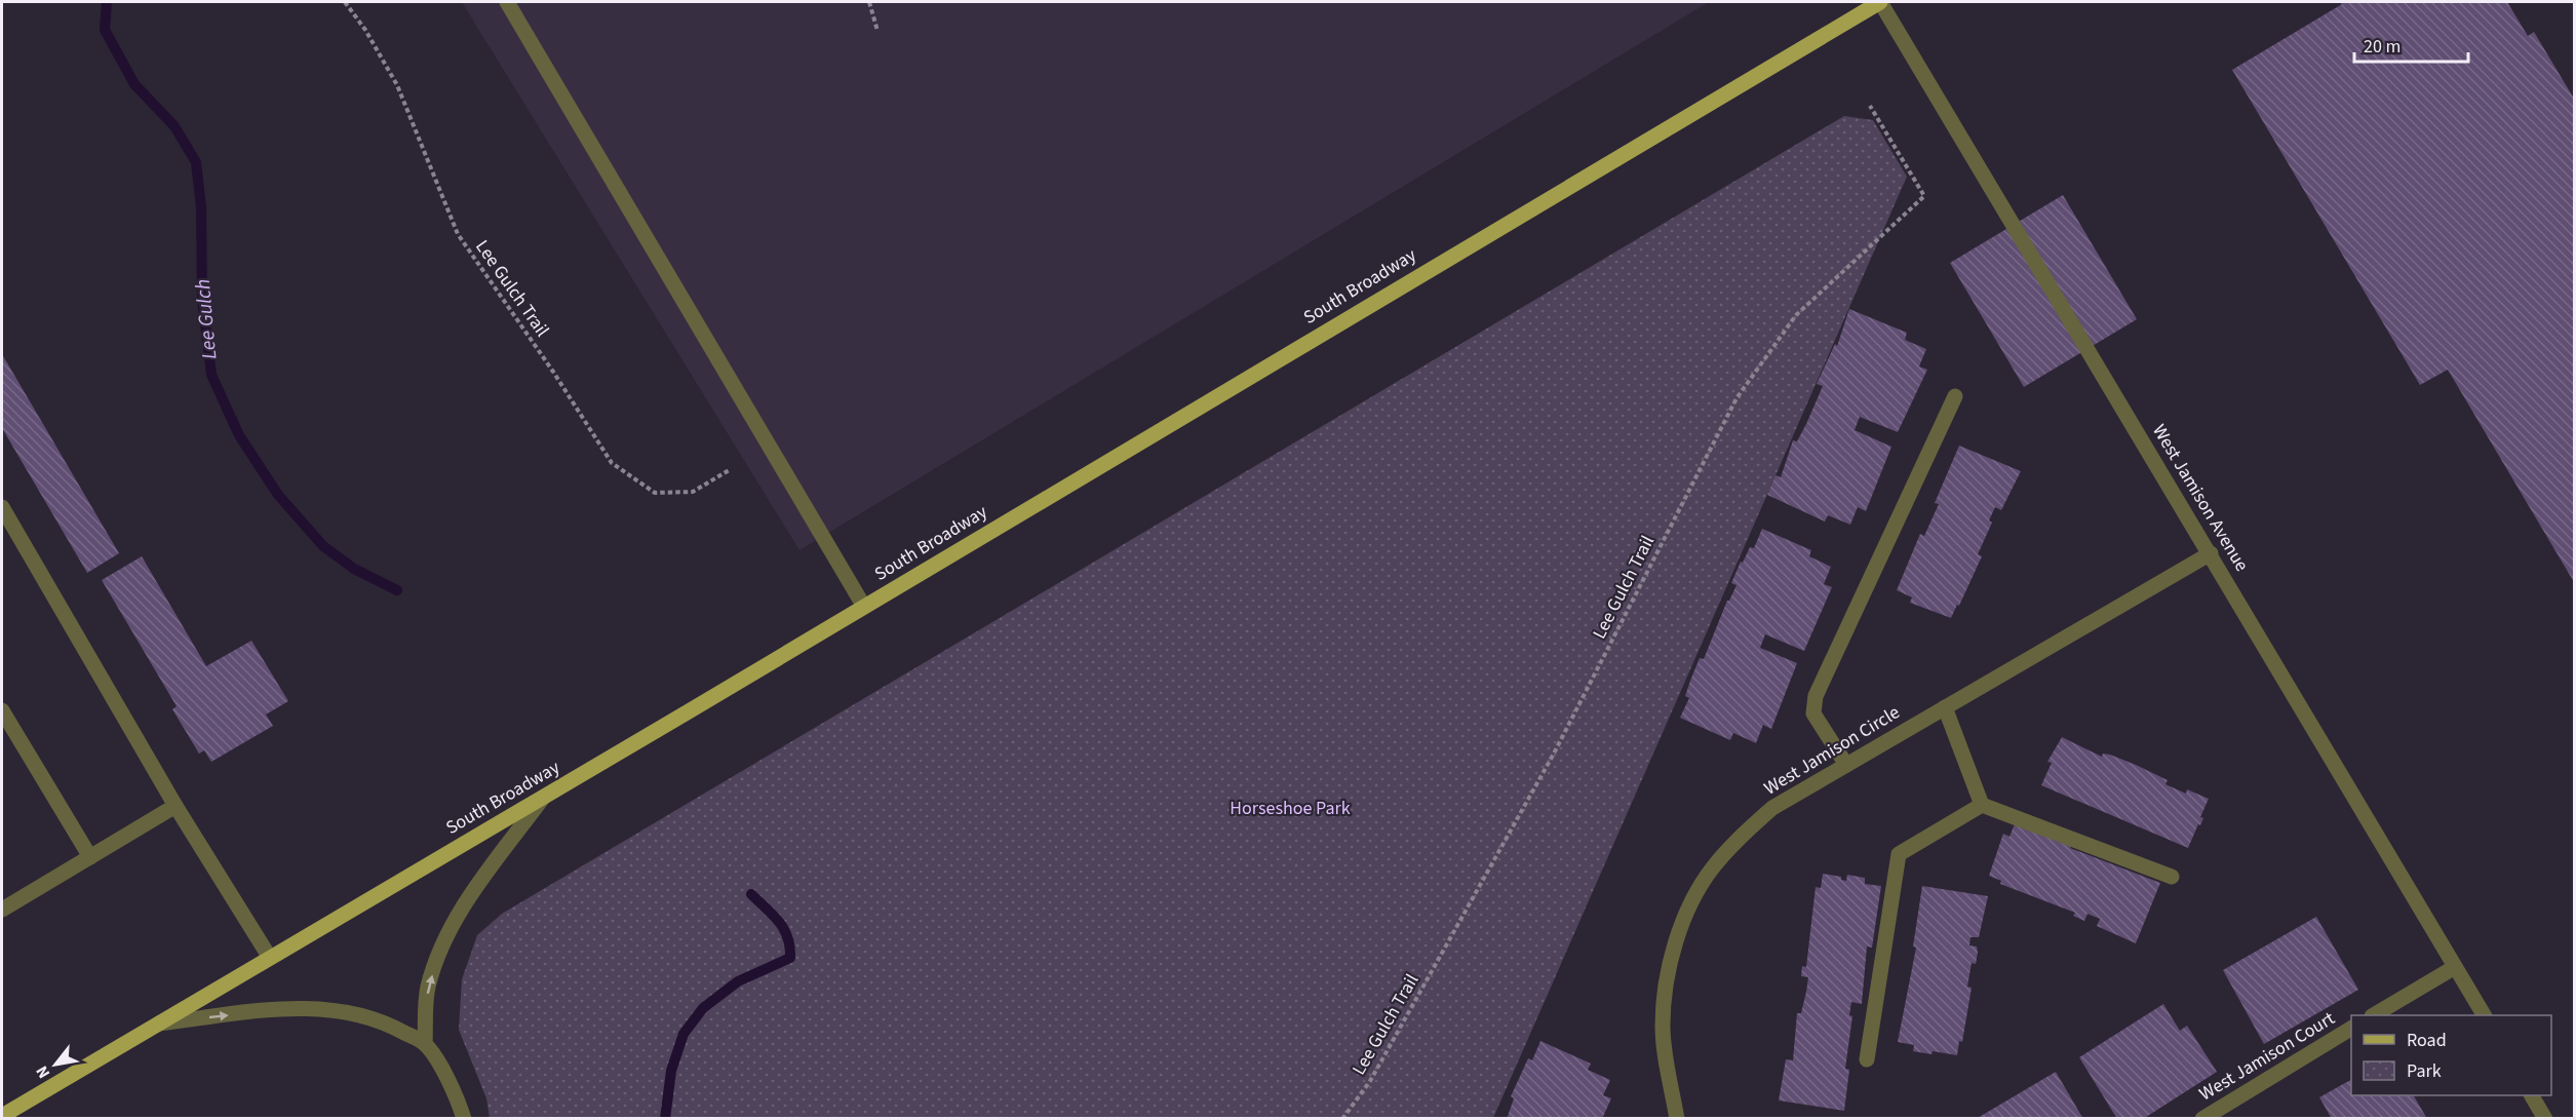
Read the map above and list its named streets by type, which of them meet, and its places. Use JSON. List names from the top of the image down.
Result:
{
  "streets": {
    "main road": ["South Broadway"],
    "street": ["West Jamison Avenue", "West Jamison Circle", "West Jamison Court"],
    "path": ["Lee Gulch Trail"]
  },
  "crossings": [
    ["South Broadway", "West Jamison Avenue"],
    ["West Jamison Avenue", "West Jamison Circle"]
  ],
  "water": ["Lee Gulch"],
  "parks": ["Horseshoe Park"],
  "legend": ["Road", "Park"],
  "scale_bar": "20 m",
  "north": "bottom left"
}
